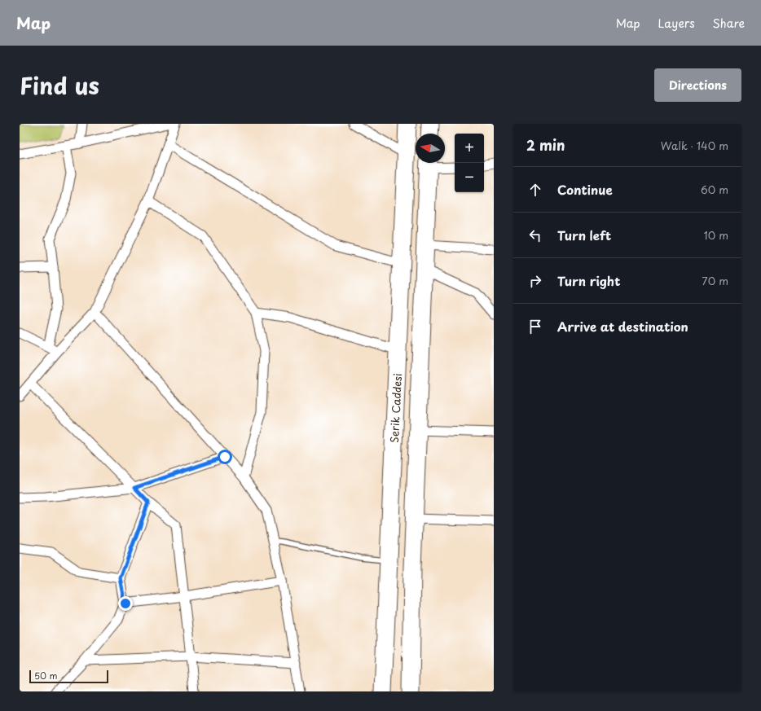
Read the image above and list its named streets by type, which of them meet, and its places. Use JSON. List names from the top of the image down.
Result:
{
  "streets": {
    "highway": ["Serik Caddesi"]
  },
  "scale_bar": "50 m",
  "north": "left",
  "page": {
    "header": "Map",
    "nav": ["Map", "Layers", "Share"],
    "title": "Find us",
    "buttons": "Directions",
    "heading": ["2 min", "Walk · 140 m"],
    "map_buttons": ["+", "−"],
    "list": [
      ["Continue", "60 m"],
      ["Turn left", "10 m"],
      ["Turn right", "70 m"],
      "Arrive at destination"
    ],
    "scale": "50 m"
  }
}
